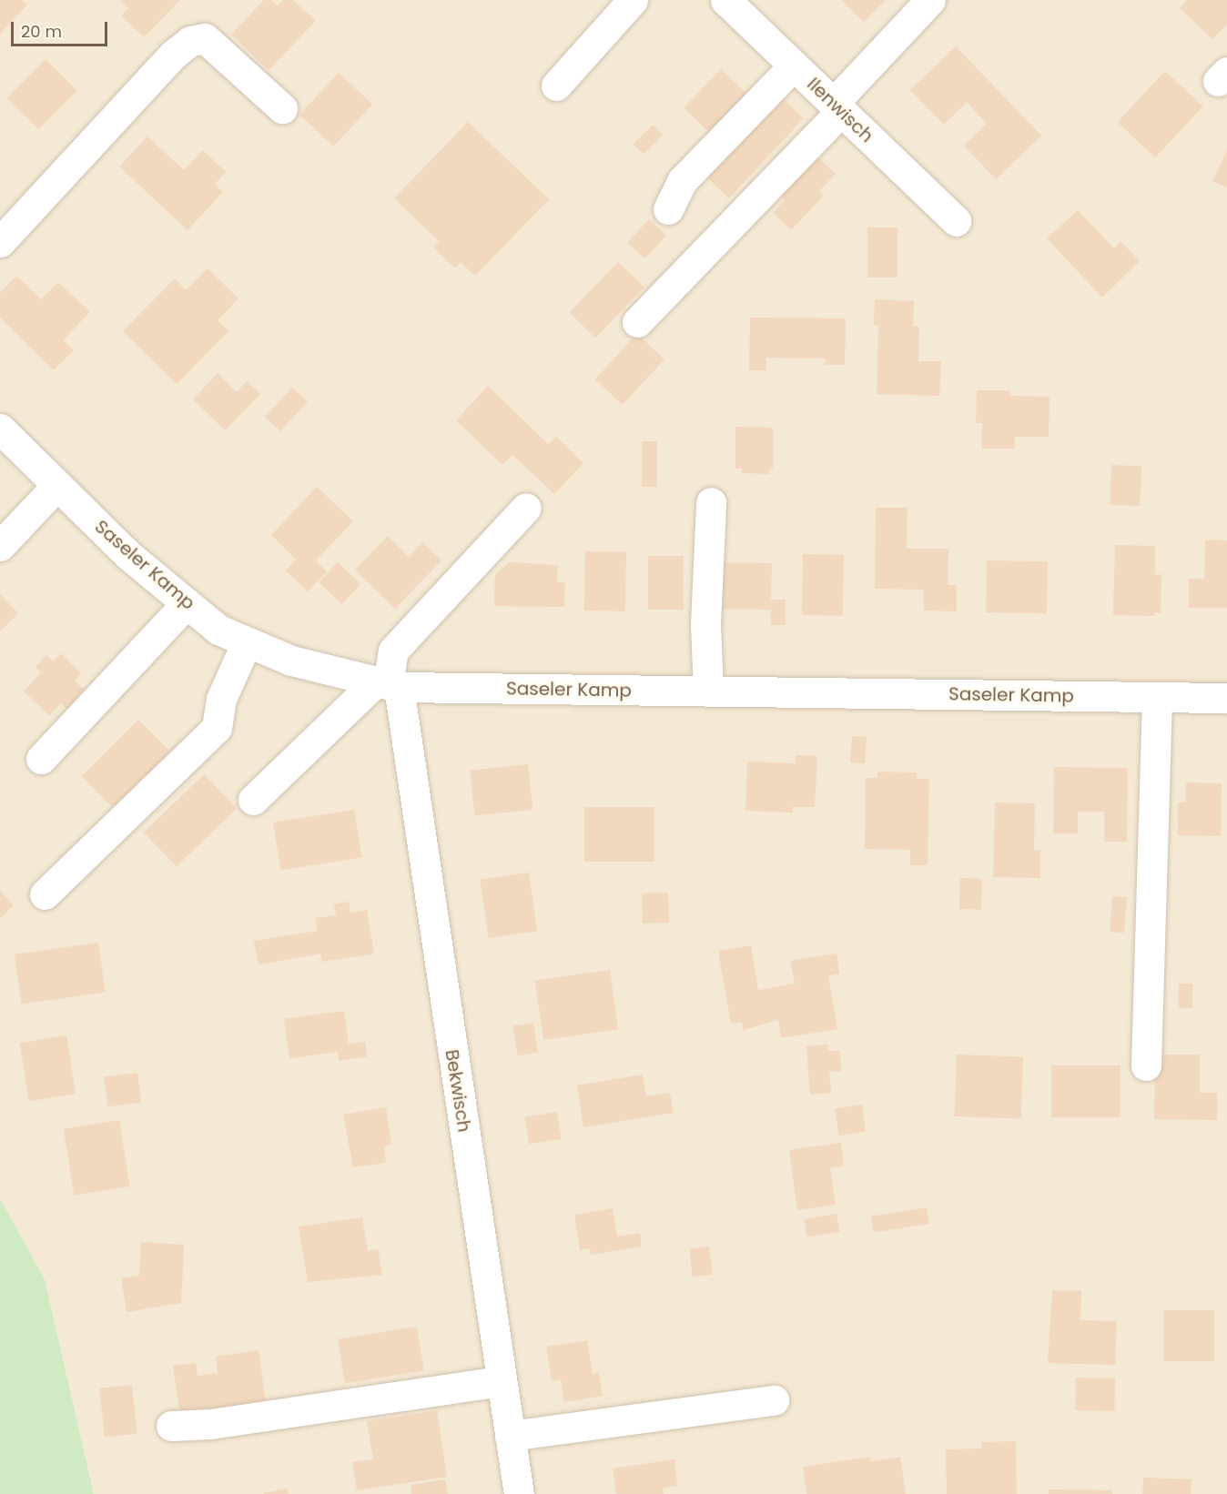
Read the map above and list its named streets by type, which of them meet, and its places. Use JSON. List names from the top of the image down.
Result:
{
  "streets": {
    "street": ["Ilenwisch", "Saseler Kamp", "Bekwisch"]
  },
  "crossings": [
    ["Saseler Kamp", "Bekwisch"]
  ],
  "scale_bar": "20 m"
}
